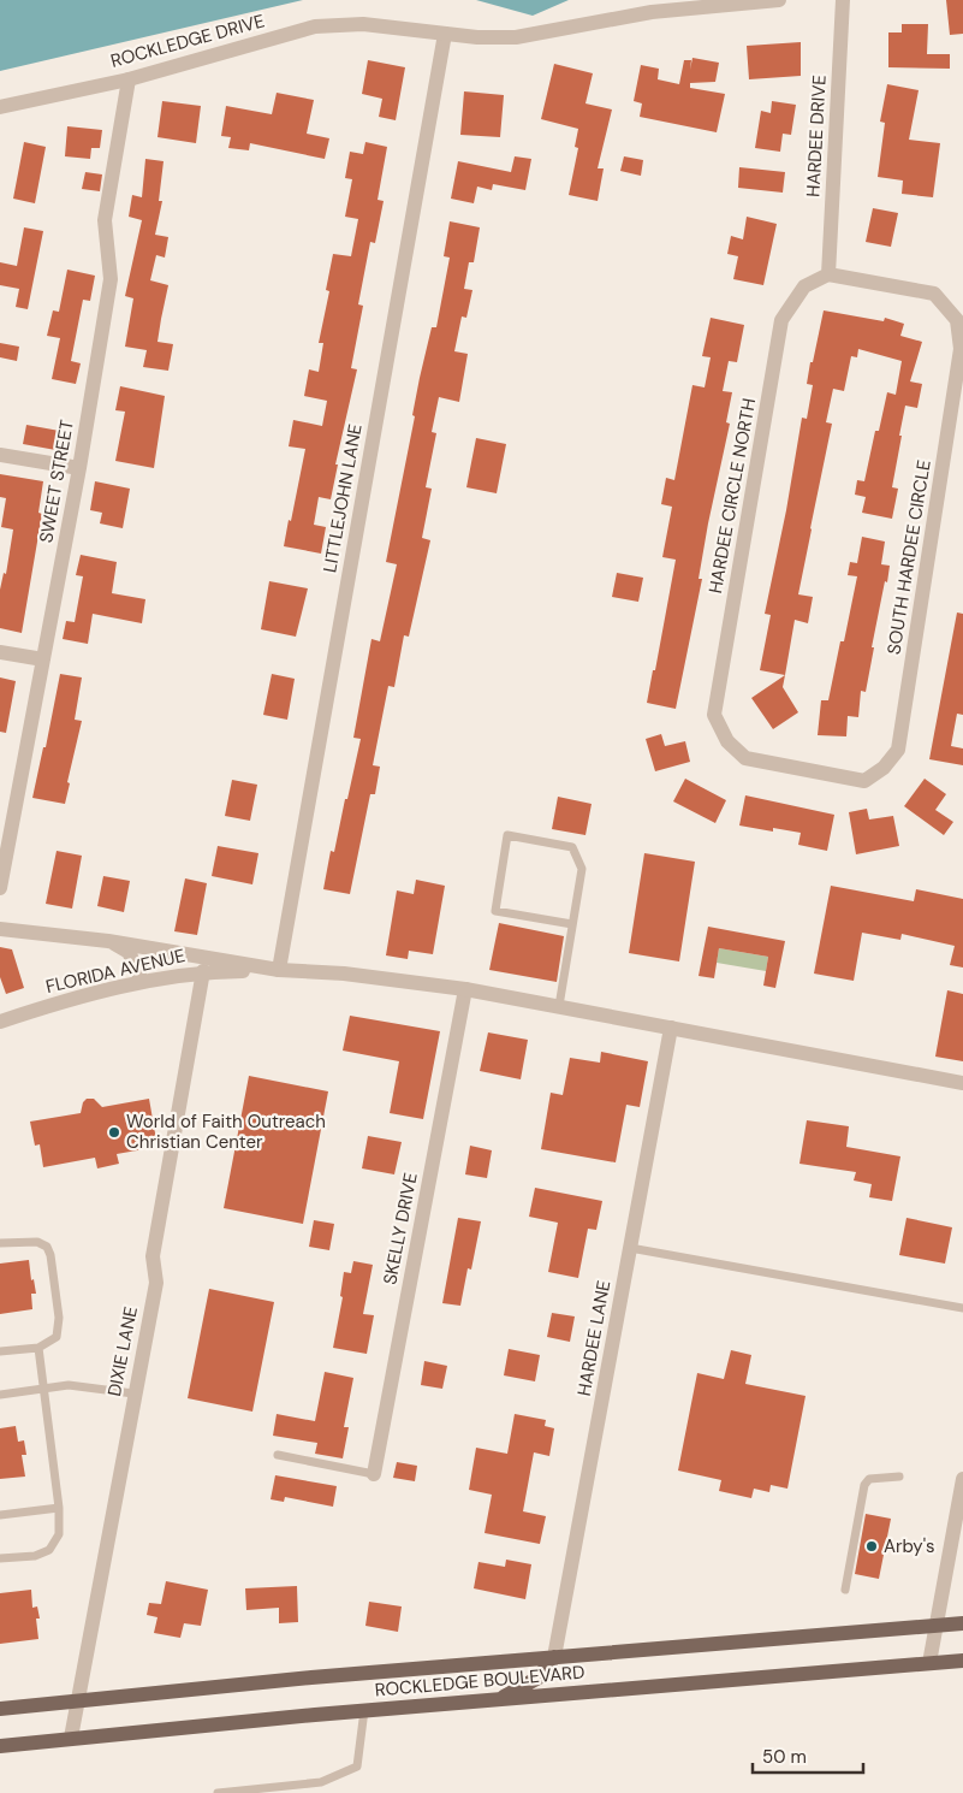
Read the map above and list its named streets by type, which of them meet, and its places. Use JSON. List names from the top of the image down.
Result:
{
  "streets": {
    "main road": ["ROCKLEDGE BOULEVARD"],
    "street": [
      "ROCKLEDGE DRIVE",
      "HARDEE DRIVE",
      "SWEET STREET",
      "HARDEE CIRCLE NORTH",
      "LITTLEJOHN LANE",
      "SOUTH HARDEE CIRCLE",
      "FLORIDA AVENUE",
      "SKELLY DRIVE",
      "HARDEE LANE",
      "DIXIE LANE"
    ]
  },
  "crossings": [
    ["ROCKLEDGE DRIVE", "SWEET STREET"],
    ["ROCKLEDGE DRIVE", "LITTLEJOHN LANE"],
    ["HARDEE DRIVE", "HARDEE CIRCLE NORTH"],
    ["HARDEE DRIVE", "SOUTH HARDEE CIRCLE"],
    ["HARDEE CIRCLE NORTH", "SOUTH HARDEE CIRCLE"],
    ["LITTLEJOHN LANE", "FLORIDA AVENUE"],
    ["FLORIDA AVENUE", "DIXIE LANE"],
    ["HARDEE LANE", "ROCKLEDGE BOULEVARD"],
    ["DIXIE LANE", "ROCKLEDGE BOULEVARD"]
  ],
  "places": ["World of Faith Outreach Christian Center", "Arby's"],
  "scale_bar": "50 m"
}
